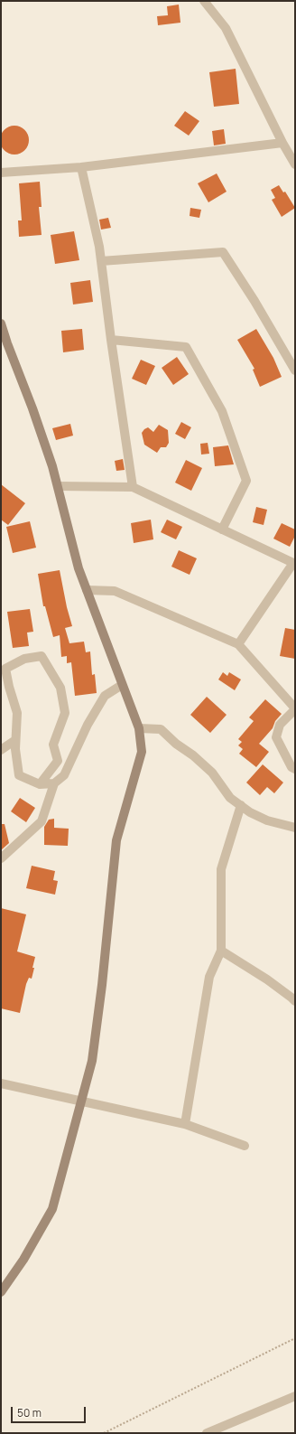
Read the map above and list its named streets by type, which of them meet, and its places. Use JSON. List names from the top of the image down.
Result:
{
  "scale_bar": "50 m"
}
